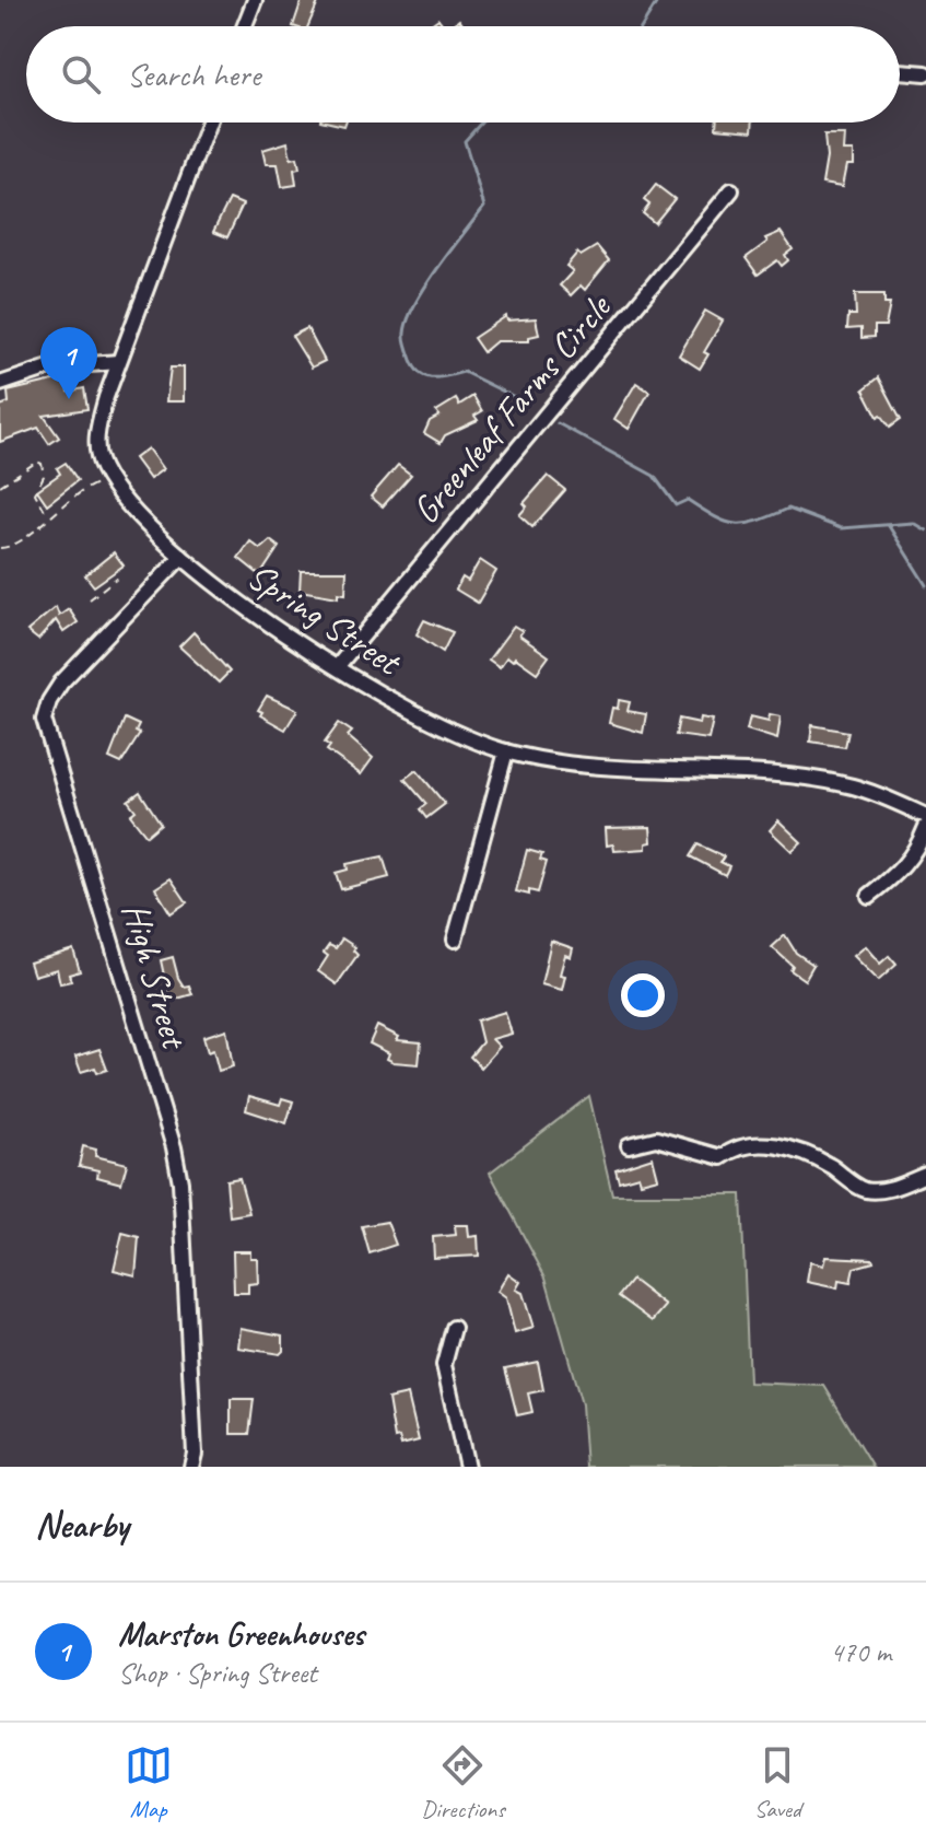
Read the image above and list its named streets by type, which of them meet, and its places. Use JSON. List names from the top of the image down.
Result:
{
  "streets": {
    "street": ["Greenleaf Farms Circle", "Spring Street", "High Street"]
  },
  "crossings": [
    ["Greenleaf Farms Circle", "Spring Street"],
    ["Spring Street", "High Street"]
  ],
  "page": {
    "search": "Search here",
    "pins": "1",
    "heading": "Nearby",
    "list": [
      {
        "mark": "1",
        "name": "Marston Greenhouses",
        "note": "Shop · Spring Street",
        "value": "470 m"
      }
    ],
    "nav": ["Map", "Directions", "Saved"]
  }
}
